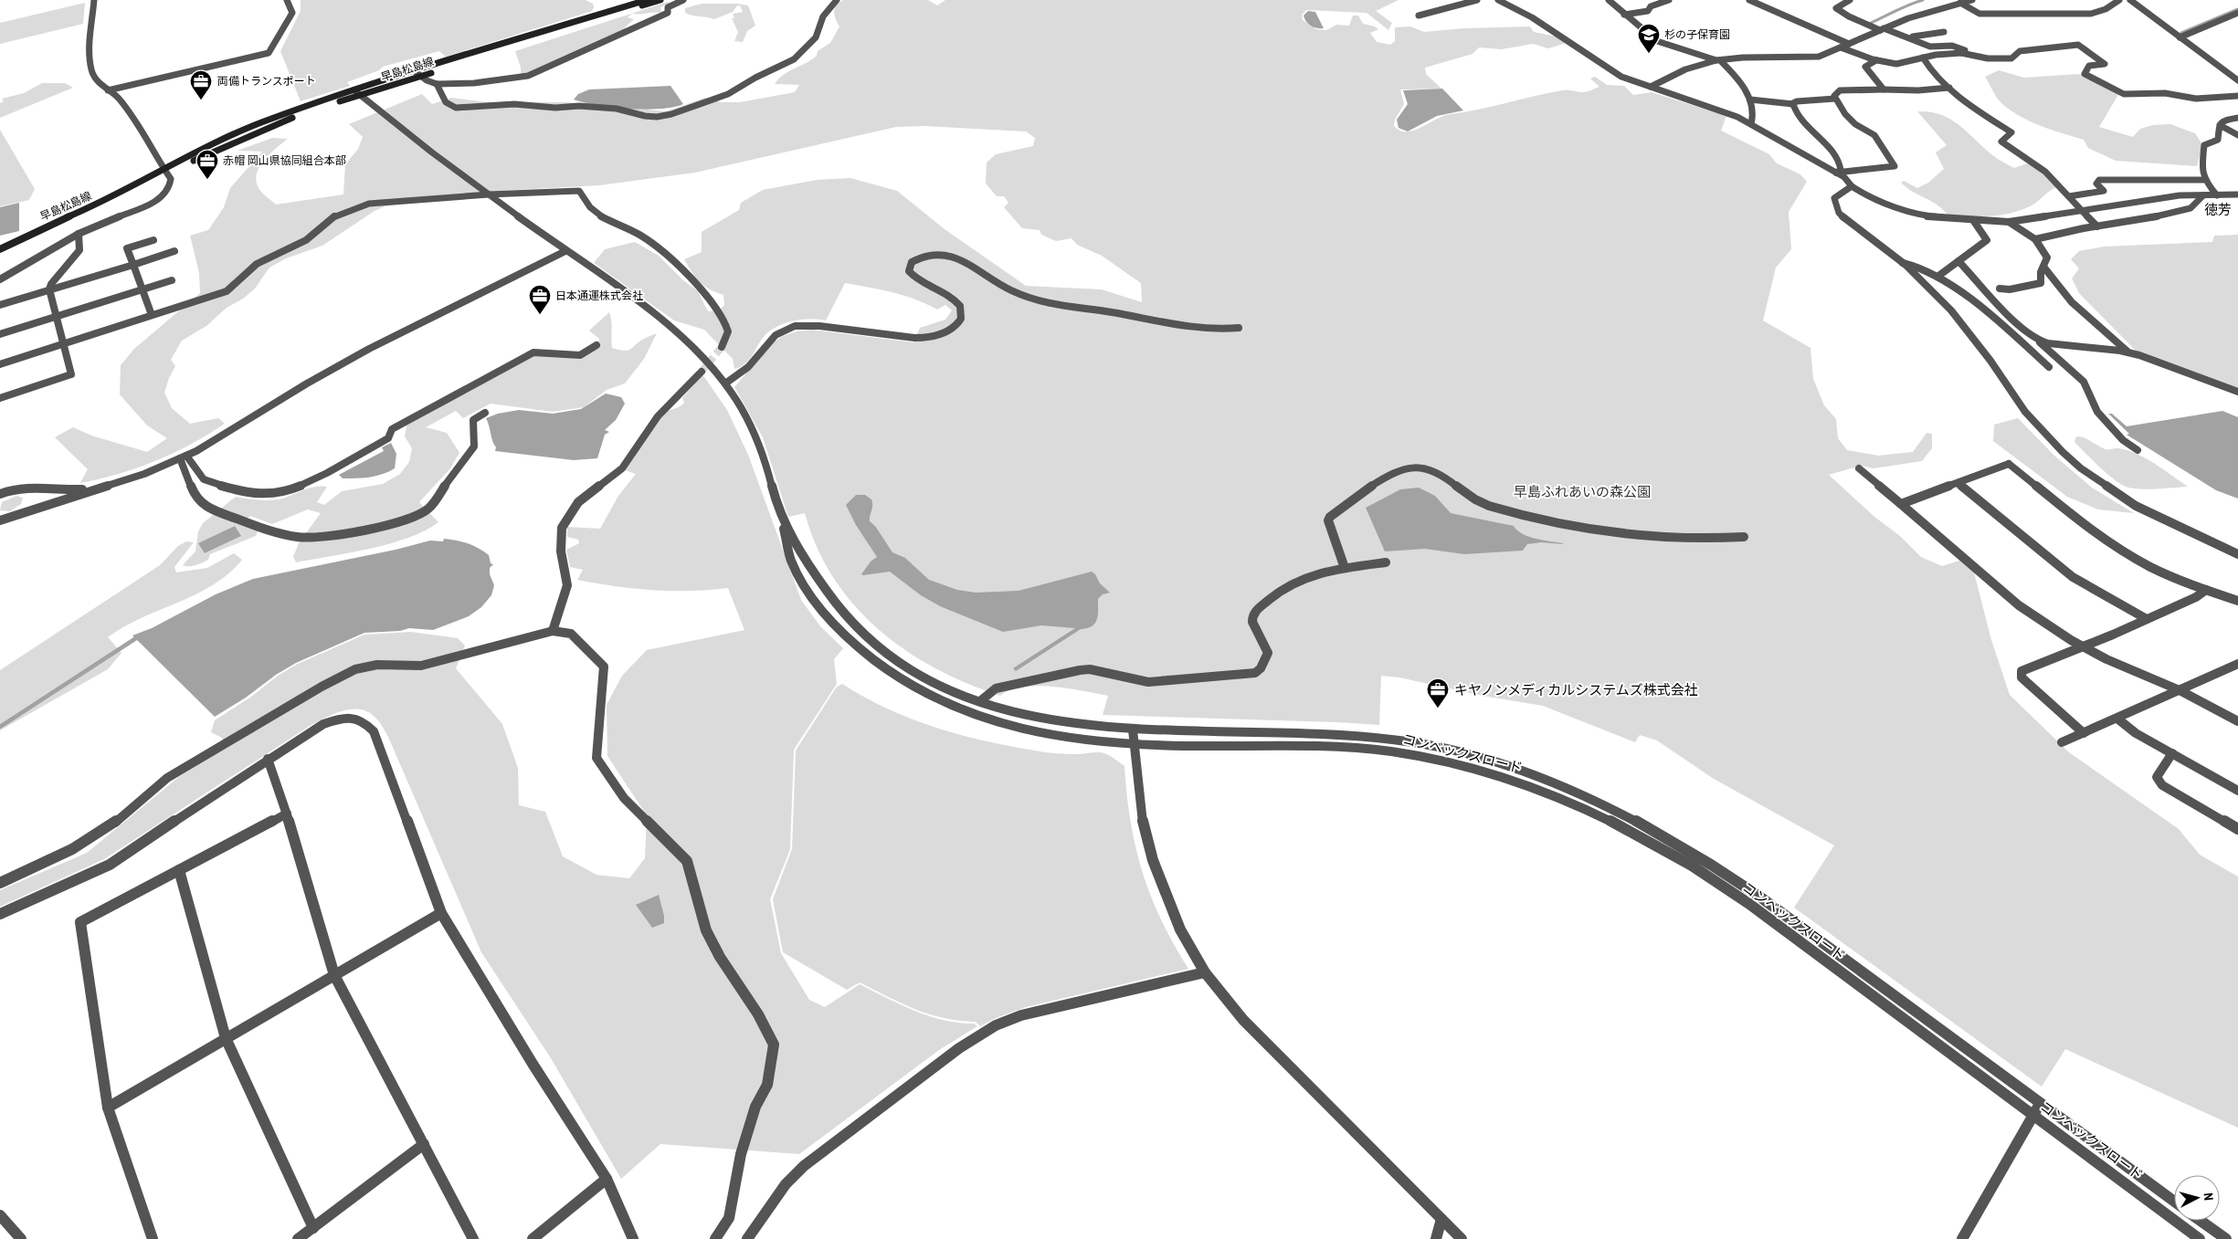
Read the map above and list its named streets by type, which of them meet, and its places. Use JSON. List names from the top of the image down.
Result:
{
  "streets": {
    "main road": ["早島松島線"],
    "street": ["コンベックスロード"]
  },
  "districts": ["徳芳"],
  "parks": ["早島ふれあいの森公園"],
  "places": {
    "school or university": ["杉の子保育園"],
    "office": [
      "両備トランスポート",
      "赤帽 岡山県協同組合本部",
      "日本通運株式会社",
      "キヤノンメディカルシステムズ株式会社"
    ]
  },
  "north": "right"
}
